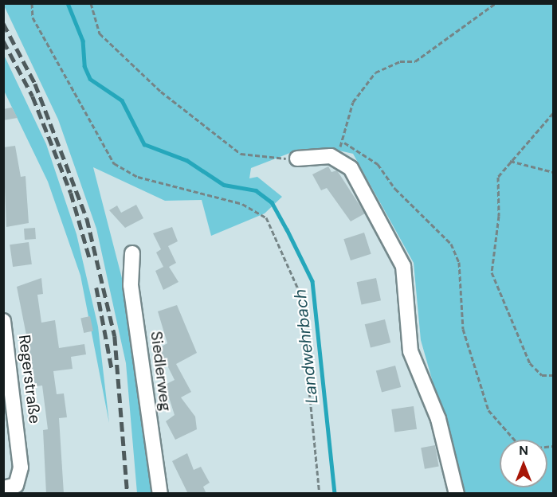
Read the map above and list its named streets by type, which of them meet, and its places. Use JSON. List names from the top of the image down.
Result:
{
  "streets": {
    "street": ["Siedlerweg", "Regerstraße"]
  },
  "water": ["Landwehrbach"],
  "north": "top"
}
